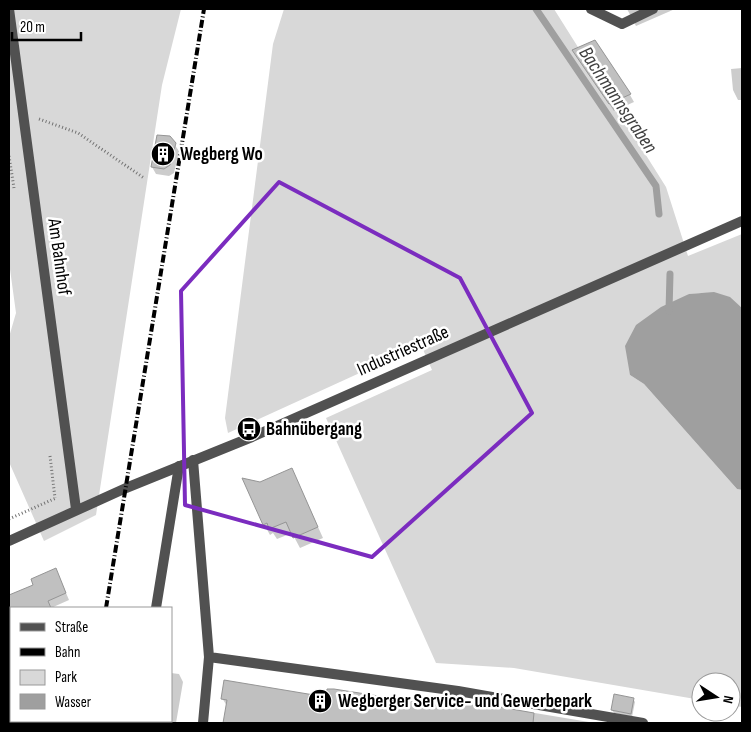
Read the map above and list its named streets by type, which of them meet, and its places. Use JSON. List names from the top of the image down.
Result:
{
  "streets": {
    "street": ["Am Bahnhof", "Industriestraße"]
  },
  "crossings": [
    ["Am Bahnhof", "Industriestraße"]
  ],
  "water": ["Bachmannsgraben"],
  "places": {
    "building": ["Wegberg Wo", "Wegberger Service- und Gewerbepark"],
    "bus stop": ["Bahnübergang"]
  },
  "legend": [
    "Straße",
    "Bahn",
    "Park",
    "Wasser"
  ],
  "scale_bar": "20 m",
  "north": "right"
}
